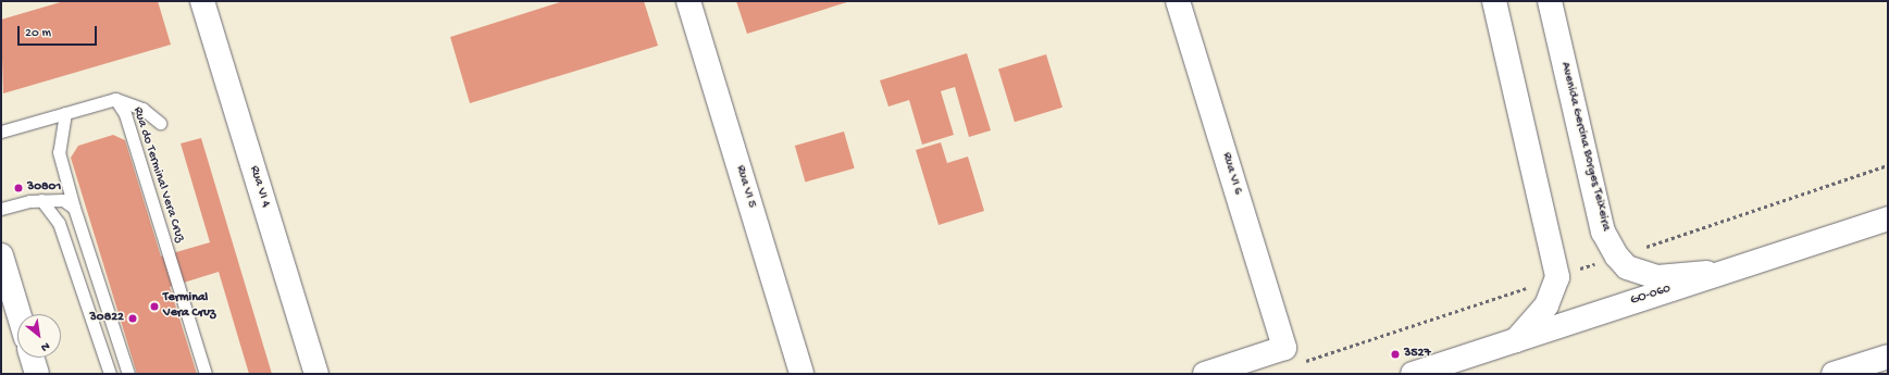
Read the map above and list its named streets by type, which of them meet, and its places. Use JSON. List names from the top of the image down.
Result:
{
  "streets": {
    "street": [
      "Avenida Gercina Borges Teixeira",
      "Rua VI 6",
      "Rua VI 4",
      "Rua VI 5",
      "GO-060"
    ],
    "lane": ["Rua do Terminal Vera Cruz"]
  },
  "crossings": [
    ["Avenida Gercina Borges Teixeira", "GO-060"]
  ],
  "places": [
    "30801",
    "Terminal Vera Cruz",
    "30822",
    "3527"
  ],
  "scale_bar": "20 m",
  "north": "bottom right"
}
